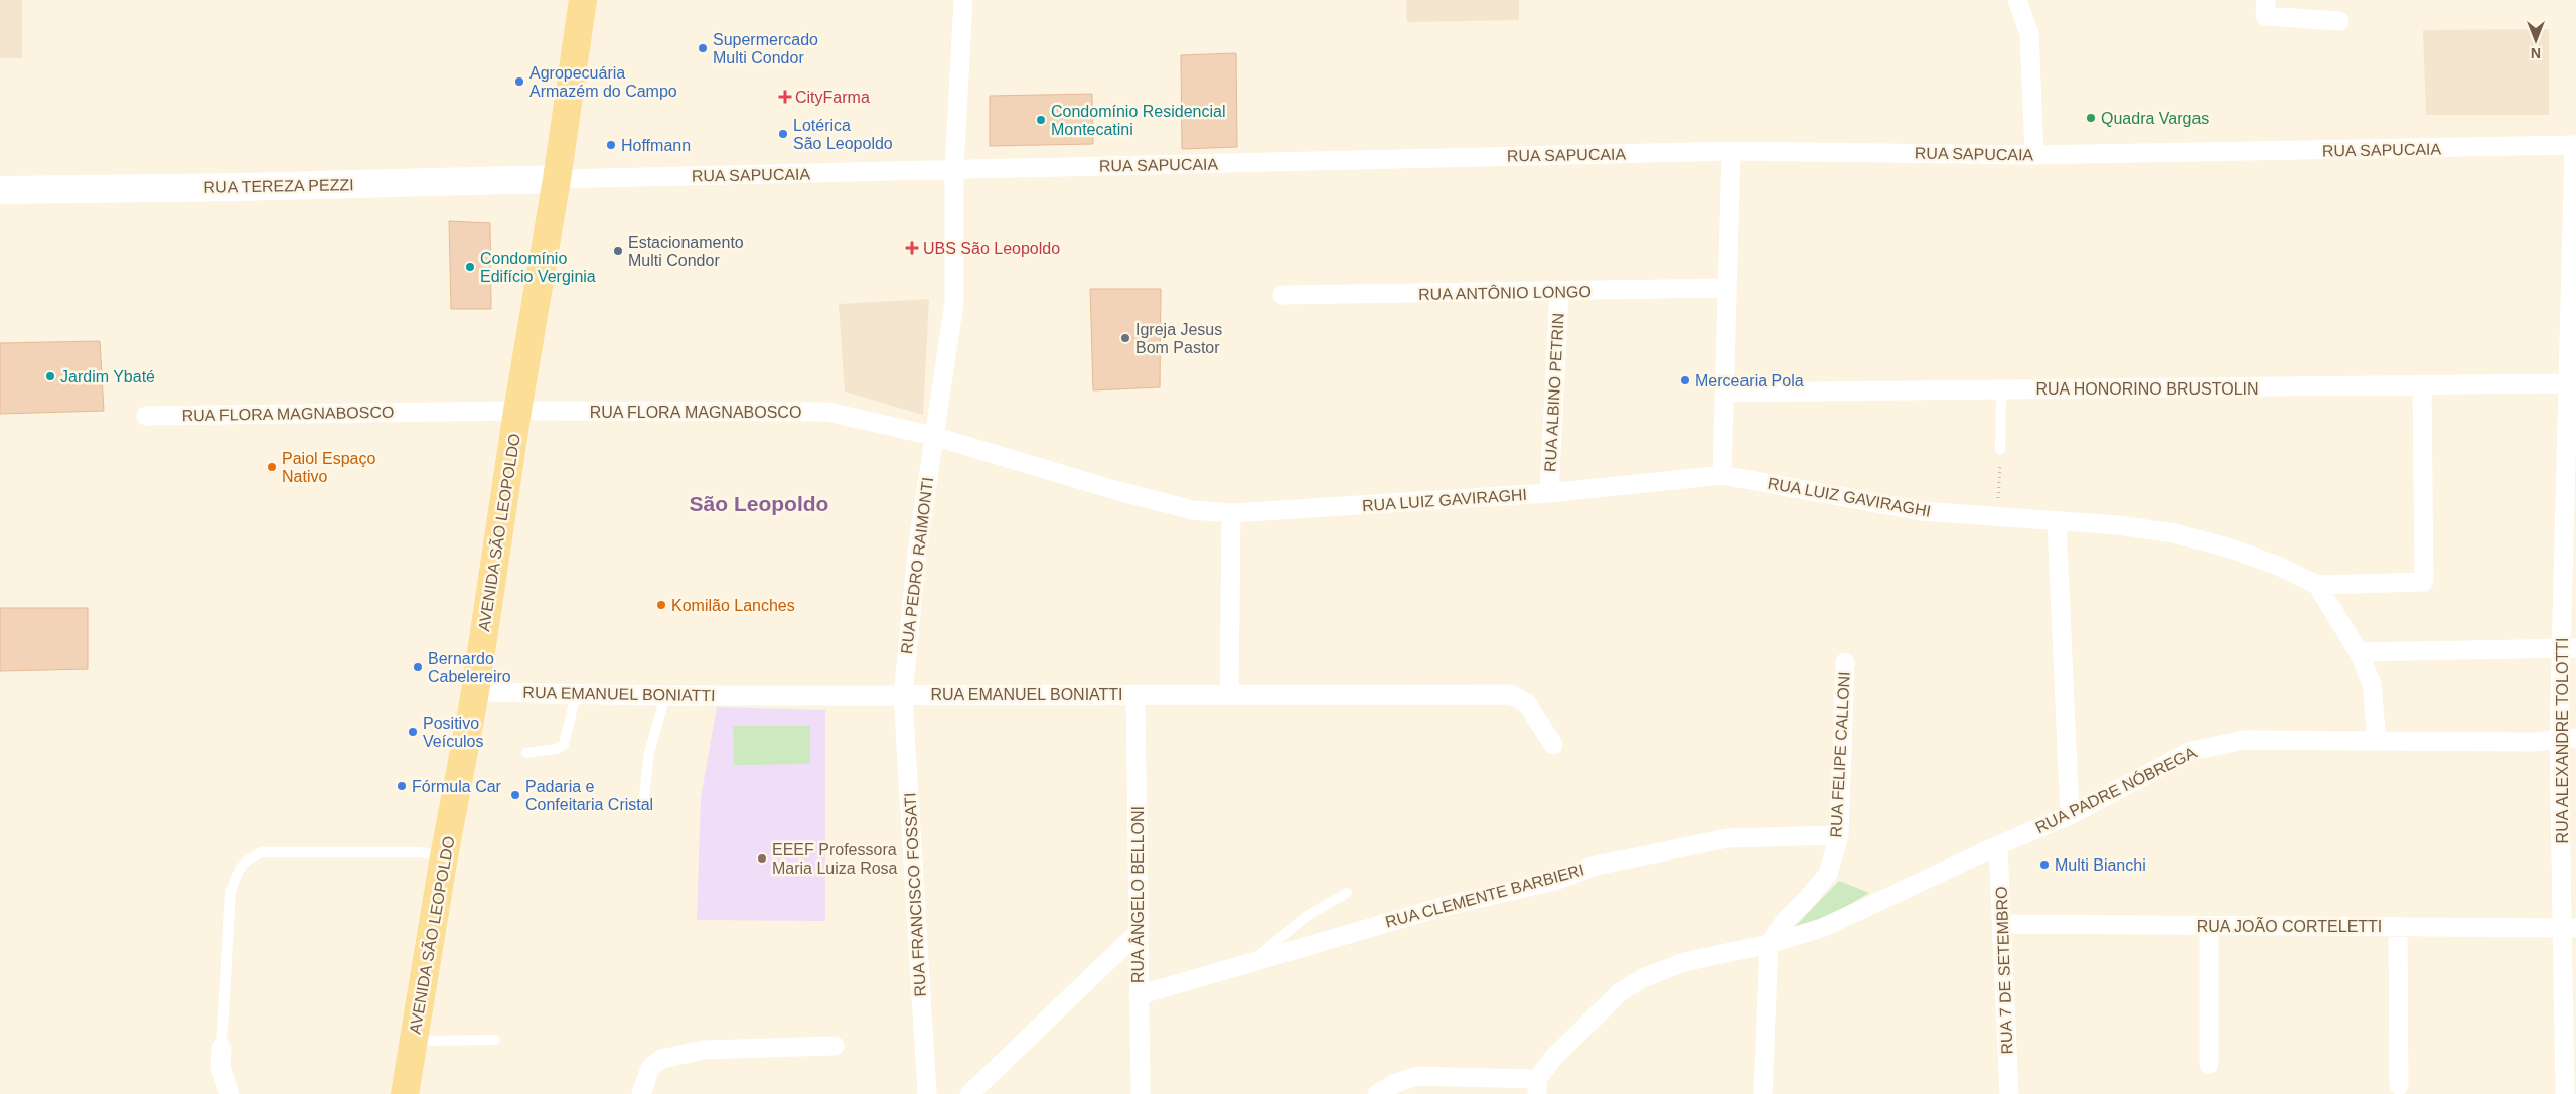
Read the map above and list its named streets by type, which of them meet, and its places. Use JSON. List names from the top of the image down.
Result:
{
  "streets": {
    "main road": ["AVENIDA SÃO LEOPOLDO"],
    "street": [
      "RUA SAPUCAIA",
      "RUA TEREZA PEZZI",
      "RUA ANTÔNIO LONGO",
      "RUA HONORINO BRUSTOLIN",
      "RUA ALBINO PETRIN",
      "RUA FLORA MAGNABOSCO",
      "RUA LUIZ GAVIRAGHI",
      "RUA PEDRO RAIMONTI",
      "RUA EMANUEL BONIATTI",
      "RUA ALEXANDRE TOLOTTI",
      "RUA FELIPE CALLONI",
      "RUA PADRE NÓBREGA",
      "RUA FRANCISCO FOSSATI",
      "RUA ÂNGELO BELLONI",
      "RUA CLEMENTE BARBIERI",
      "RUA JOÃO CORTELETTI",
      "RUA 7 DE SETEMBRO"
    ]
  },
  "crossings": [
    ["RUA SAPUCAIA", "RUA TEREZA PEZZI"],
    ["RUA SAPUCAIA", "AVENIDA SÃO LEOPOLDO"],
    ["RUA SAPUCAIA", "RUA PEDRO RAIMONTI"],
    ["RUA SAPUCAIA", "RUA ALEXANDRE TOLOTTI"],
    ["RUA TEREZA PEZZI", "AVENIDA SÃO LEOPOLDO"],
    ["RUA ANTÔNIO LONGO", "RUA ALBINO PETRIN"],
    ["RUA HONORINO BRUSTOLIN", "RUA ALEXANDRE TOLOTTI"],
    ["RUA ALBINO PETRIN", "RUA LUIZ GAVIRAGHI"],
    ["RUA FLORA MAGNABOSCO", "RUA LUIZ GAVIRAGHI"],
    ["RUA FLORA MAGNABOSCO", "AVENIDA SÃO LEOPOLDO"],
    ["RUA FLORA MAGNABOSCO", "RUA PEDRO RAIMONTI"],
    ["AVENIDA SÃO LEOPOLDO", "RUA EMANUEL BONIATTI"],
    ["RUA PEDRO RAIMONTI", "RUA EMANUEL BONIATTI"],
    ["RUA PEDRO RAIMONTI", "RUA FRANCISCO FOSSATI"],
    ["RUA EMANUEL BONIATTI", "RUA FRANCISCO FOSSATI"],
    ["RUA EMANUEL BONIATTI", "RUA ÂNGELO BELLONI"],
    ["RUA ALEXANDRE TOLOTTI", "RUA PADRE NÓBREGA"],
    ["RUA ALEXANDRE TOLOTTI", "RUA JOÃO CORTELETTI"],
    ["RUA FELIPE CALLONI", "RUA PADRE NÓBREGA"],
    ["RUA FELIPE CALLONI", "RUA CLEMENTE BARBIERI"],
    ["RUA PADRE NÓBREGA", "RUA 7 DE SETEMBRO"],
    ["RUA ÂNGELO BELLONI", "RUA CLEMENTE BARBIERI"],
    ["RUA JOÃO CORTELETTI", "RUA 7 DE SETEMBRO"]
  ],
  "districts": ["São Leopoldo"],
  "places": {
    "other": [
      "Supermercado Multi Condor",
      "Agropecuária Armazém do Campo",
      "Quadra Vargas",
      "Condomínio Residencial Montecatini",
      "Lotérica São Leopoldo",
      "Hoffmann",
      "Estacionamento Multi Condor",
      "Condomínio Edifício Verginia",
      "Igreja Jesus Bom Pastor",
      "Jardim Ybaté",
      "Mercearia Pola",
      "Paiol Espaço Nativo",
      "Komilão Lanches",
      "Bernardo Cabelereiro",
      "Positivo Veículos",
      "Fórmula Car",
      "Padaria e Confeitaria Cristal",
      "EEEF Professora Maria Luiza Rosa",
      "Multi Bianchi"
    ],
    "health": ["CityFarma", "UBS São Leopoldo"]
  },
  "north": "bottom"
}
